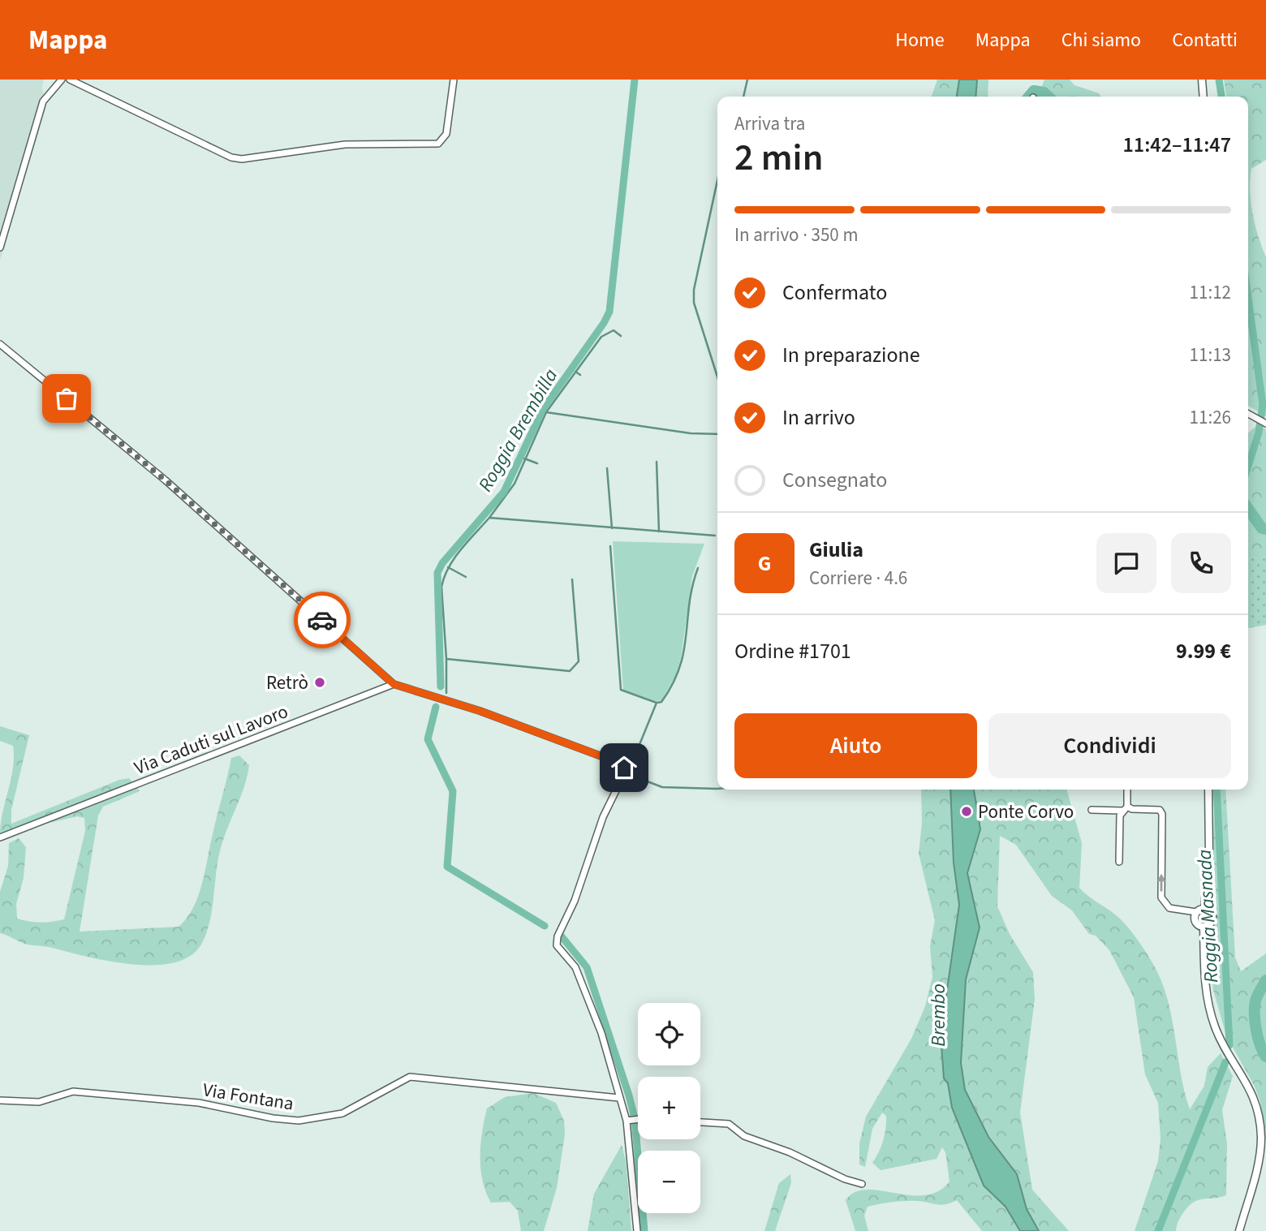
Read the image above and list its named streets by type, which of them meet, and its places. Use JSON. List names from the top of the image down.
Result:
{
  "streets": {
    "street": ["Via Caduti sul Lavoro", "Via Fontana"]
  },
  "water": ["Roggia Brembilla", "Roggia Masnada", "Brembo"],
  "places": ["Retrò", "Ponte Corvo"],
  "page": {
    "header": "Mappa",
    "nav": [
      "Home",
      "Mappa",
      "Chi siamo",
      "Contatti"
    ],
    "heading": ["2 min", "Arriva tra", "11:42–11:47"],
    "panel": [
      "Giulia",
      "Corriere · 4.6",
      "Ordine #1701",
      "9.99 €"
    ],
    "bar": "In arrivo · 350 m",
    "list": [
      ["Confermato", "11:12"],
      ["In preparazione", "11:13"],
      ["In arrivo", "11:26"],
      "Consegnato"
    ],
    "round": "G",
    "buttons": ["Aiuto", "Condividi"],
    "map_buttons": ["+", "−"]
  }
}
